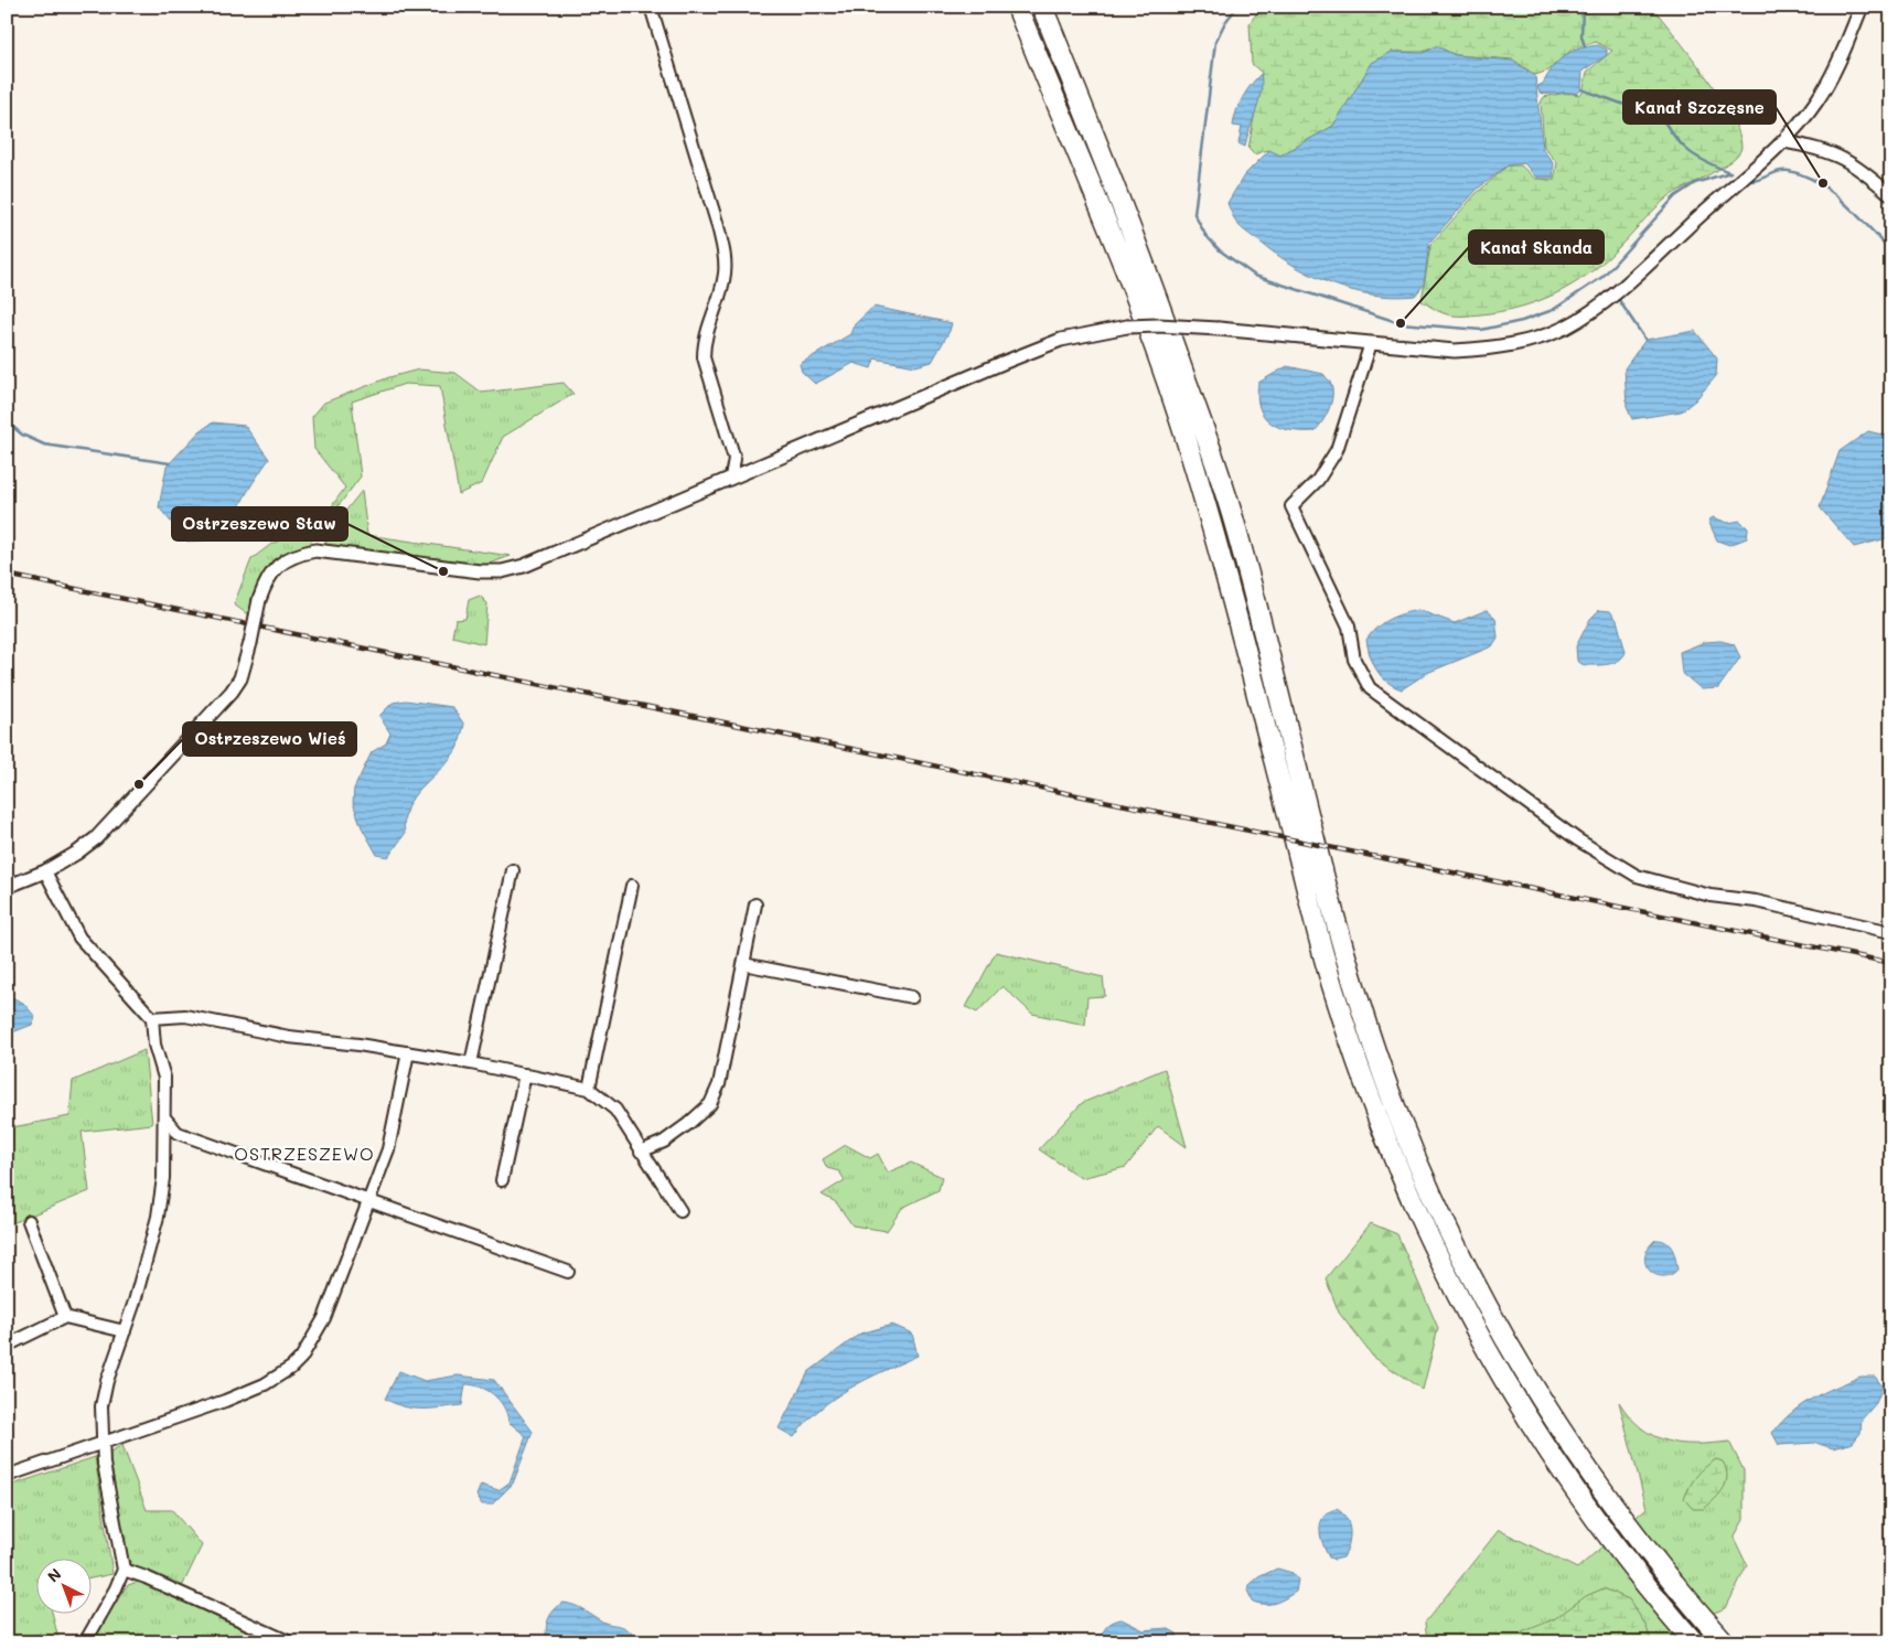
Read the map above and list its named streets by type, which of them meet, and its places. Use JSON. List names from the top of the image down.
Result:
{
  "districts": ["OSTRZESZEWO"],
  "places": [
    "Kanał Szczęsne",
    "Kanał Skanda",
    "Ostrzeszewo Staw",
    "Ostrzeszewo Wieś"
  ],
  "north": "top left"
}
